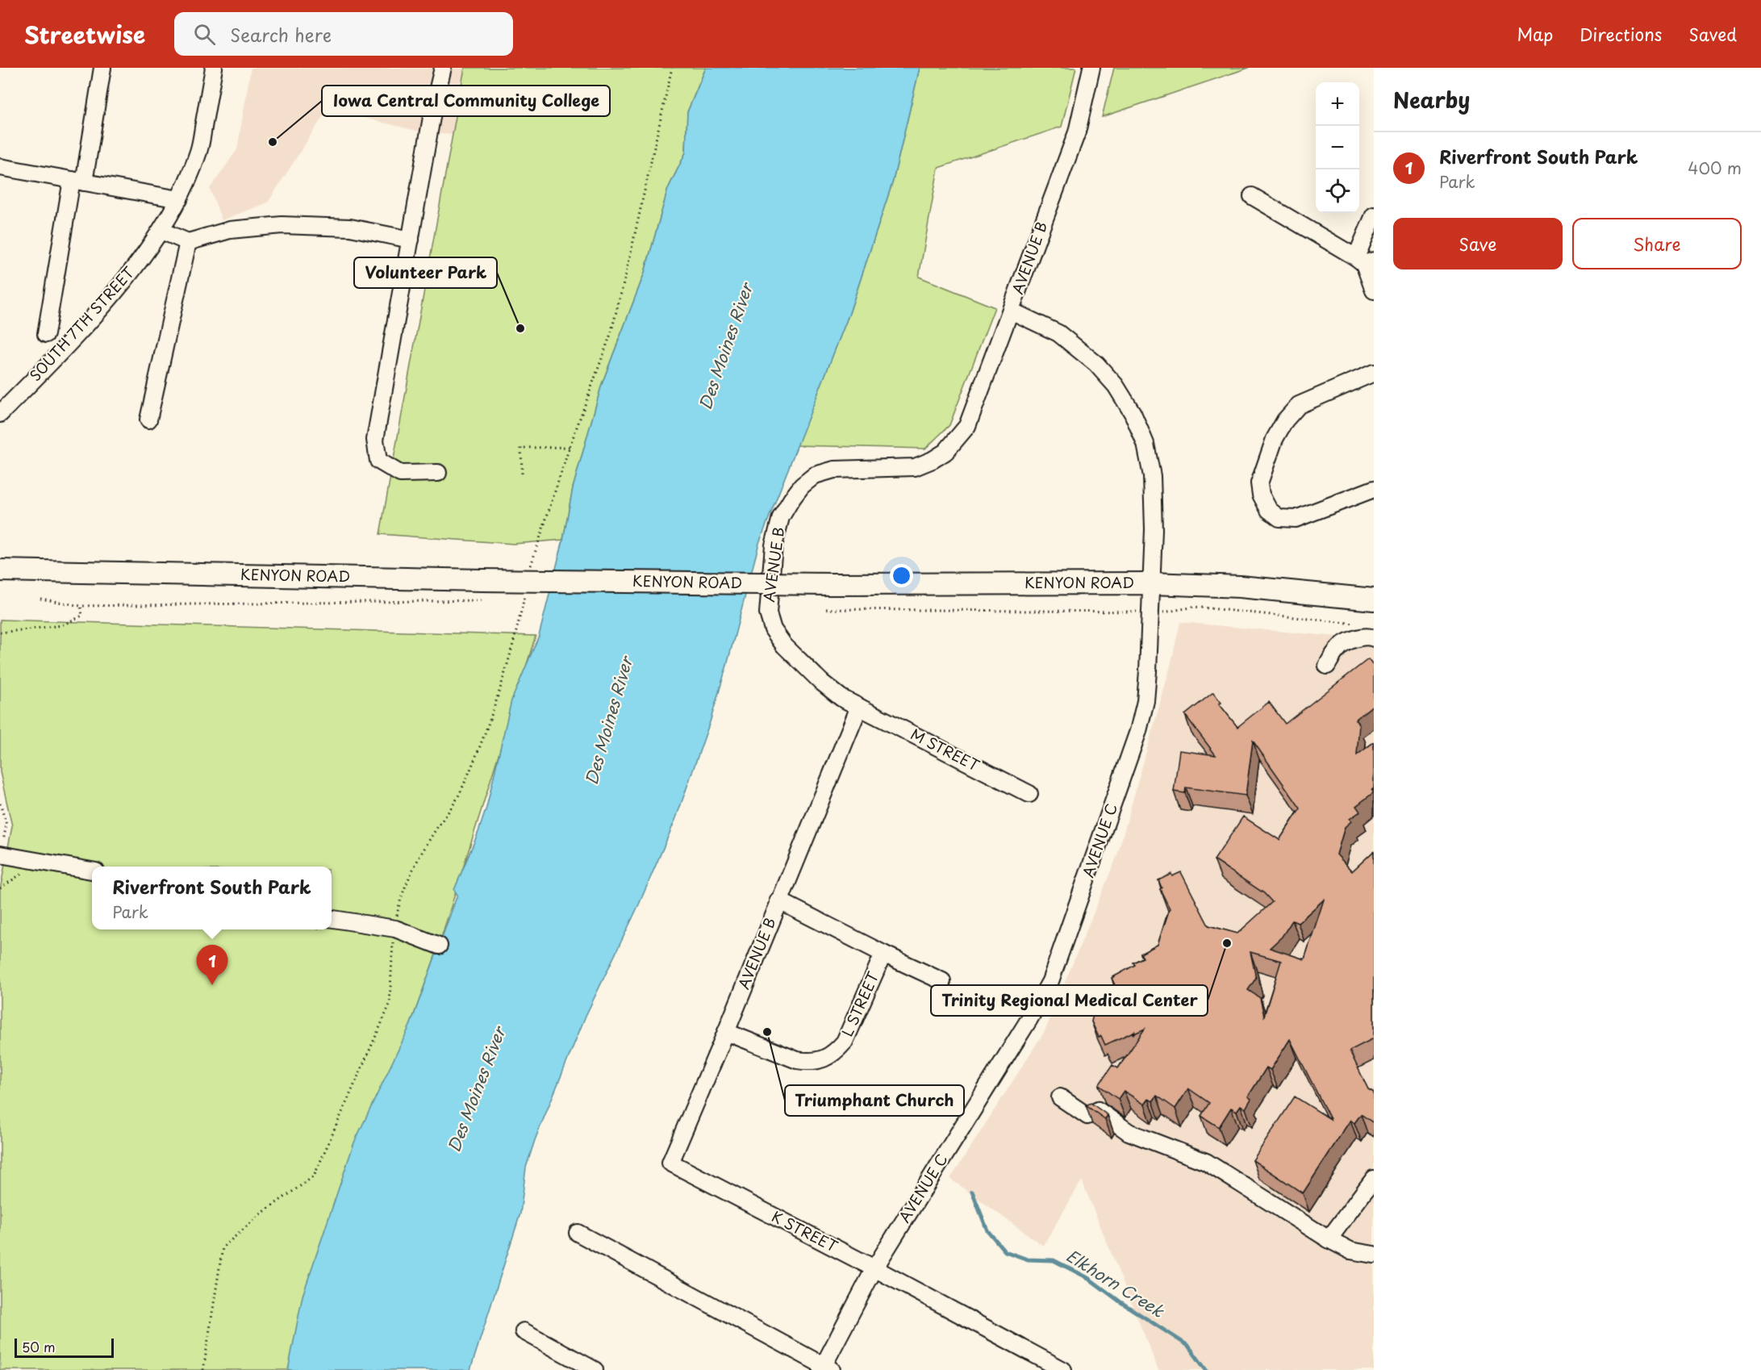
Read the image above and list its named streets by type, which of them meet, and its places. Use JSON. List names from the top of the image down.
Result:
{
  "streets": {
    "main road": ["KENYON ROAD"],
    "street": [
      "AVENUE B",
      "SOUTH 7TH STREET",
      "M STREET",
      "AVENUE C",
      "L STREET",
      "K STREET"
    ]
  },
  "crossings": [
    ["AVENUE B", "M STREET"],
    ["AVENUE B", "AVENUE C"],
    ["AVENUE B", "L STREET"],
    ["AVENUE B", "K STREET"],
    ["KENYON ROAD", "AVENUE C"],
    ["AVENUE C", "K STREET"],
    ["L STREET", "K STREET"]
  ],
  "water": ["Des Moines River", "Elkhorn Creek"],
  "places": [
    "Iowa Central Community College",
    "Volunteer Park",
    "Trinity Regional Medical Center",
    "Triumphant Church"
  ],
  "scale_bar": "50 m",
  "page": {
    "header": "Streetwise",
    "search": "Search here",
    "nav": ["Map", "Directions", "Saved"],
    "heading": "Nearby",
    "map_buttons": ["+", "−"],
    "list": [
      {
        "mark": "1",
        "name": "Riverfront South Park",
        "note": "Park",
        "value": "400 m"
      }
    ],
    "buttons": ["Save", "Share"],
    "popup": ["Riverfront South Park", "Park"],
    "pins": "1",
    "scale": "50 m"
  }
}
